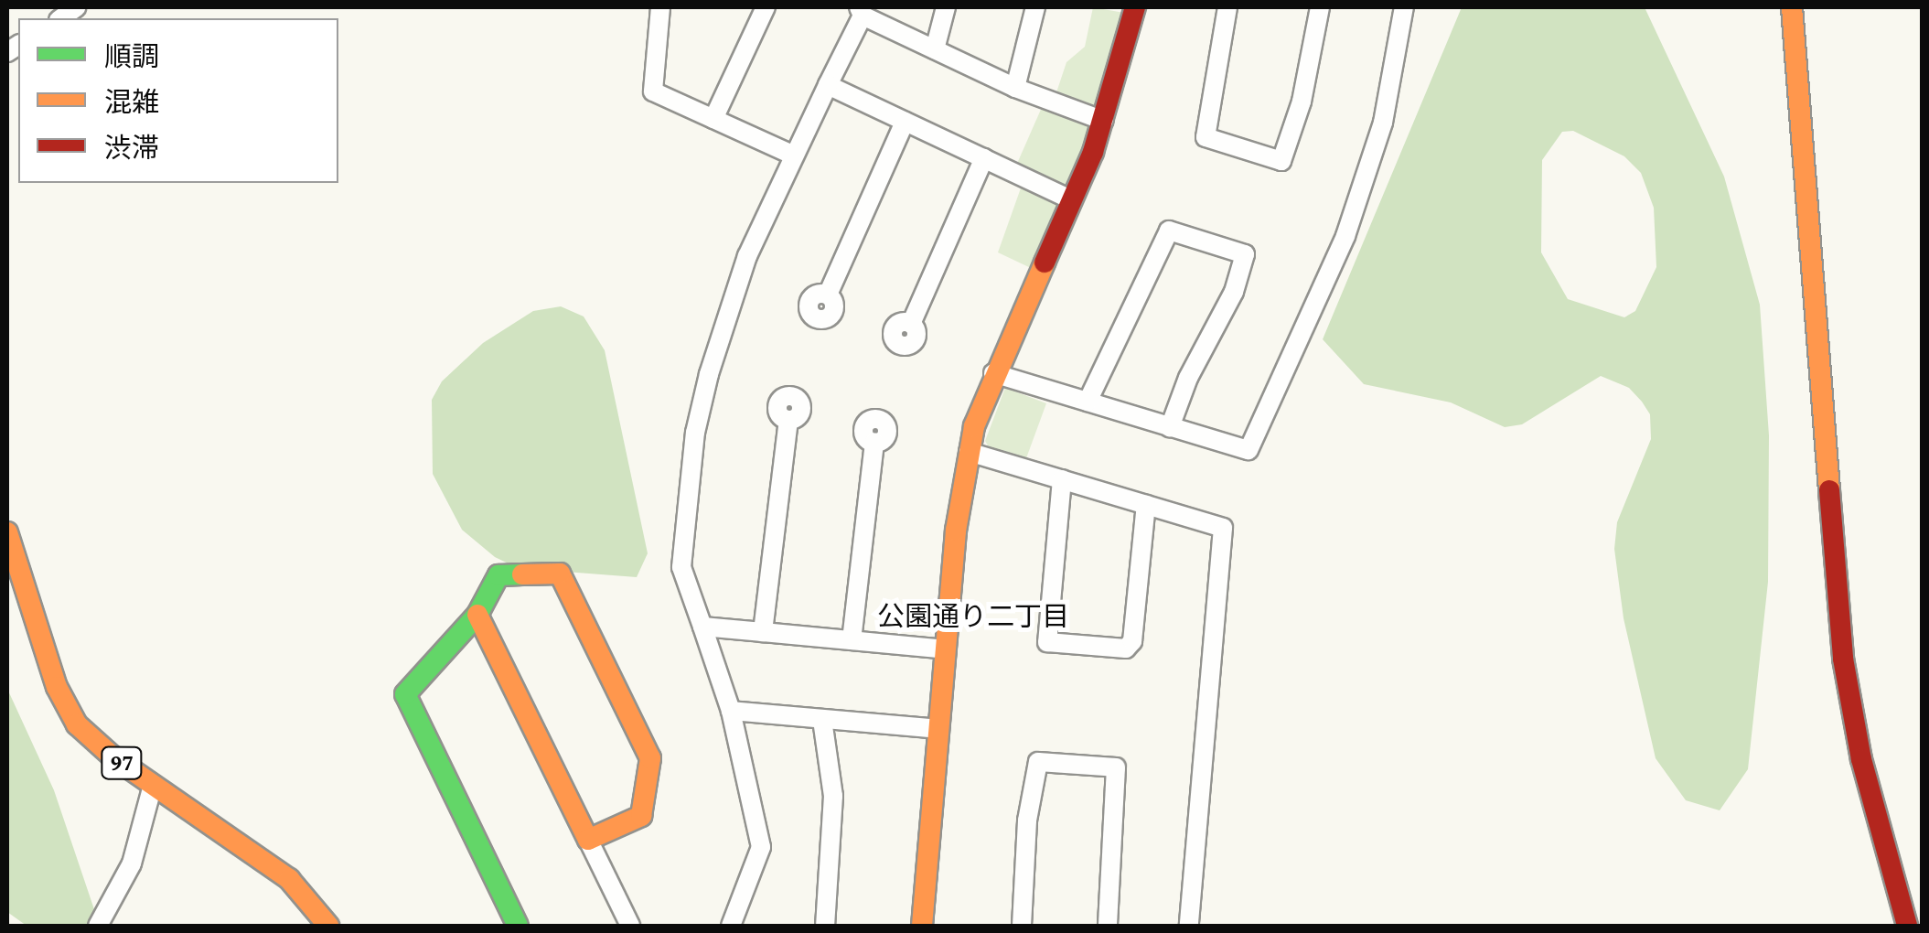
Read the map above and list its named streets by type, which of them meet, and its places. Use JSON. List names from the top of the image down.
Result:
{
  "streets": {
    "street": ["97"]
  },
  "districts": ["公園通り二丁目"],
  "legend": ["順調", "混雑", "渋滞"]
}
